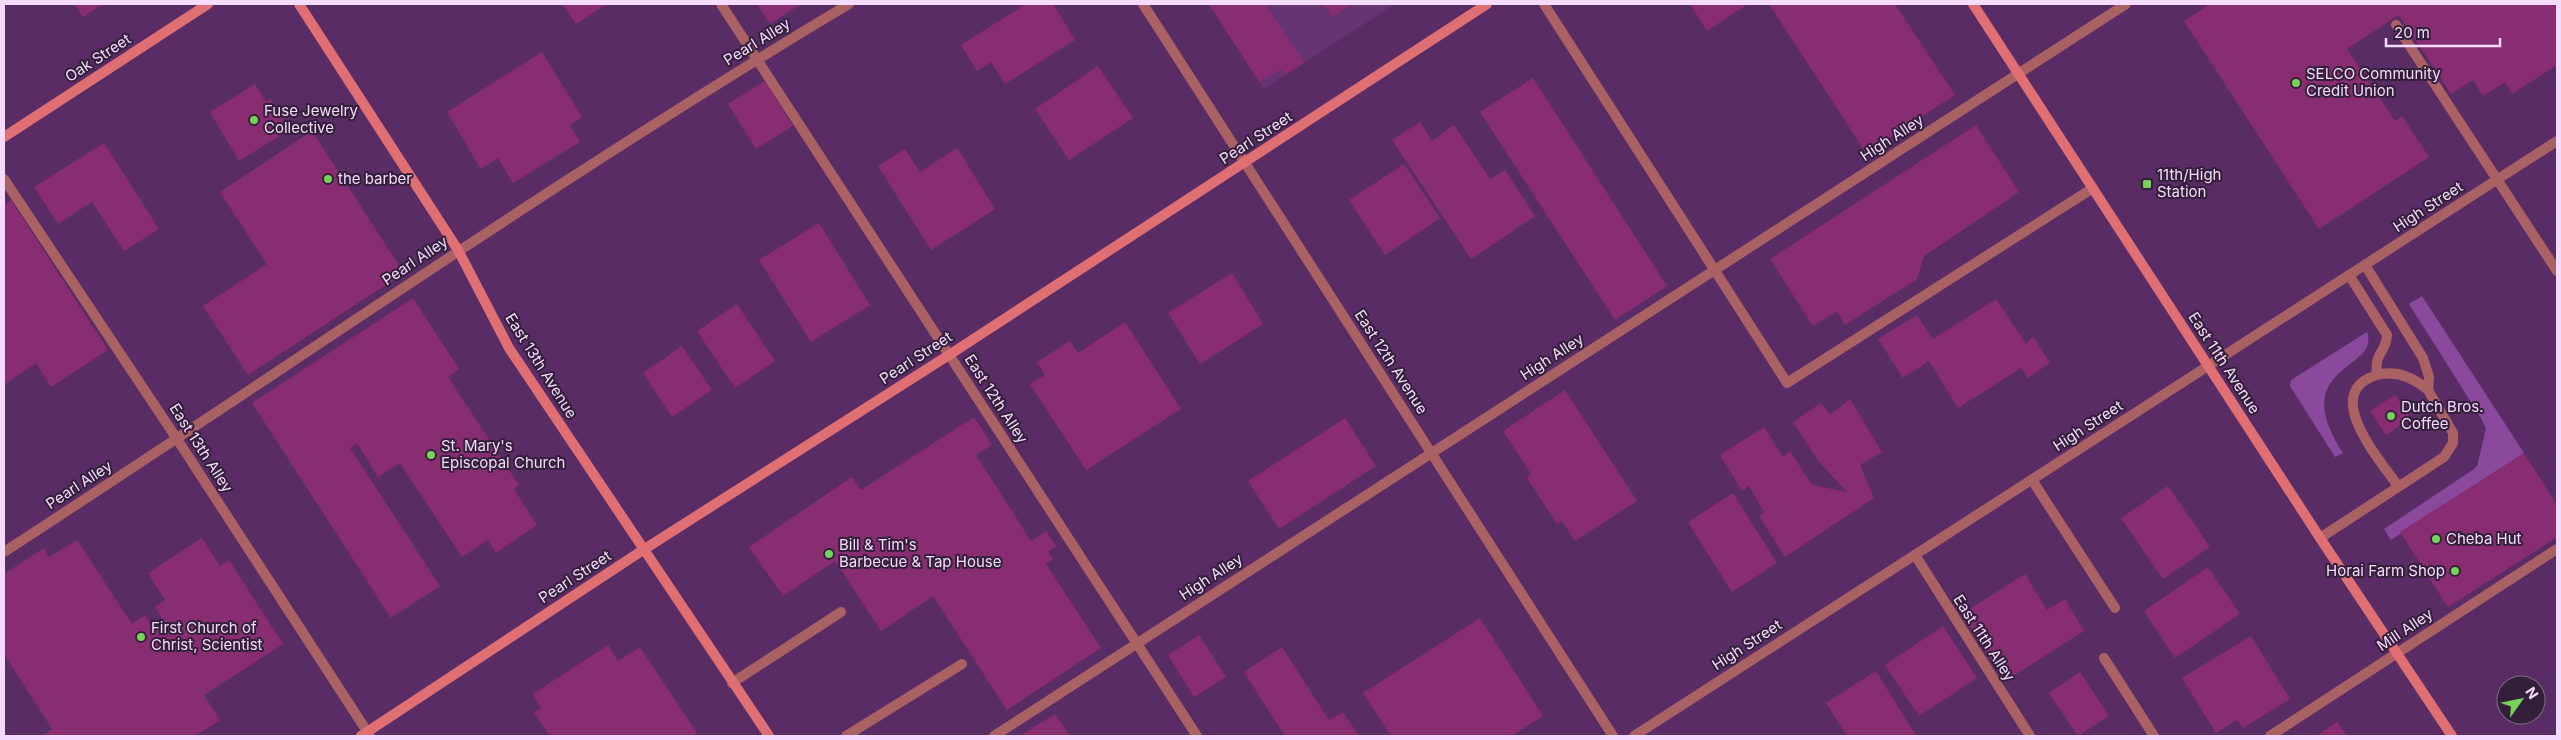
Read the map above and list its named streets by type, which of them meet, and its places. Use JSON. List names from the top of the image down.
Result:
{
  "streets": {
    "main road": [
      "Oak Street",
      "Pearl Street",
      "East 11th Avenue",
      "East 13th Avenue"
    ],
    "street": [
      "Pearl Alley",
      "High Alley",
      "High Street",
      "East 12th Avenue",
      "East 12th Alley",
      "East 13th Alley",
      "Mill Alley",
      "East 11th Alley"
    ]
  },
  "crossings": [
    ["Pearl Alley", "East 13th Avenue"],
    ["Pearl Alley", "East 12th Alley"],
    ["Pearl Alley", "East 13th Alley"],
    ["Pearl Street", "East 12th Avenue"],
    ["Pearl Street", "East 13th Avenue"],
    ["Pearl Street", "East 12th Alley"],
    ["Pearl Street", "East 13th Alley"],
    ["High Alley", "East 12th Avenue"],
    ["High Alley", "East 11th Avenue"],
    ["High Alley", "East 12th Alley"],
    ["High Street", "East 11th Avenue"],
    ["High Street", "East 11th Alley"],
    ["East 11th Avenue", "Mill Alley"]
  ],
  "places": {
    "other": [
      "SELCO Community Credit Union",
      "Fuse Jewelry Collective",
      "the barber",
      "Dutch Bros. Coffee",
      "St. Mary's Episcopal Church",
      "Cheba Hut",
      "Bill & Tim's Barbecue & Tap House",
      "Horai Farm Shop",
      "First Church of Christ, Scientist"
    ],
    "transit": ["11th/High Station"]
  },
  "scale_bar": "20 m",
  "north": "top right"
}
